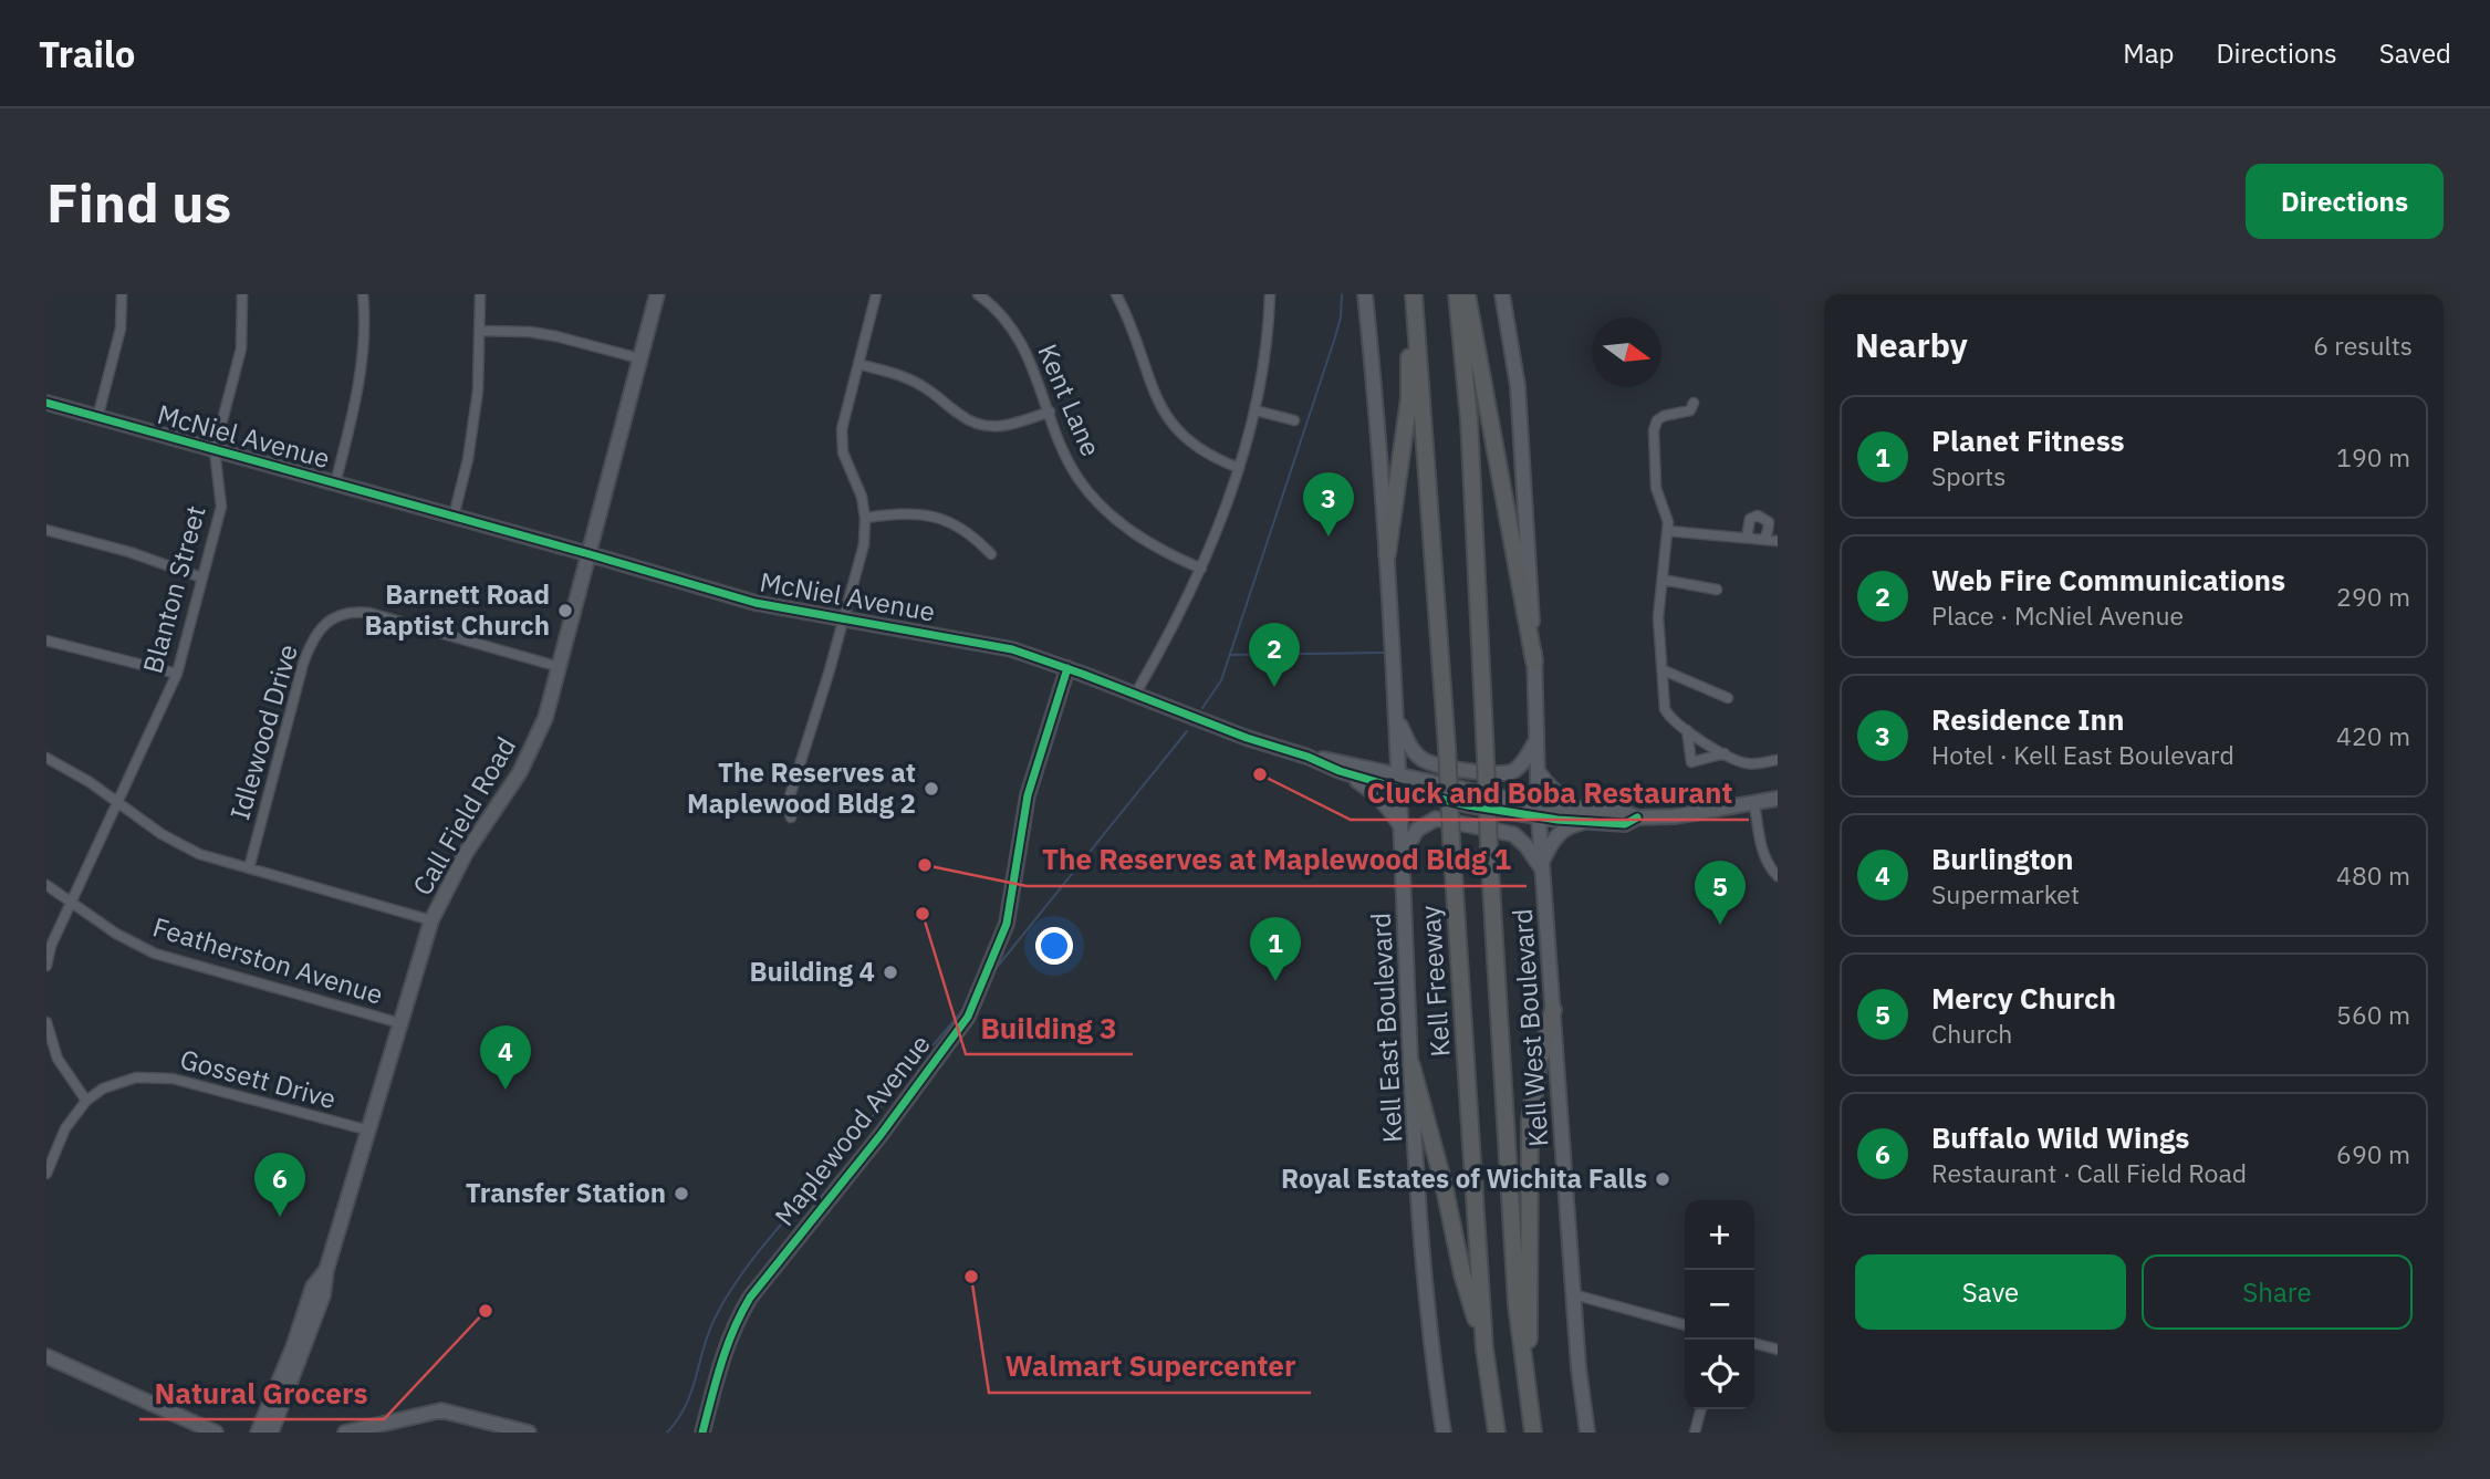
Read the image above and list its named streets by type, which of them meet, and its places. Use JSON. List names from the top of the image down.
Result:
{
  "streets": {
    "highway": ["Kell Freeway"],
    "main road": [
      "McNiel Avenue",
      "Call Field Road",
      "Kell East Boulevard",
      "Kell West Boulevard",
      "Maplewood Avenue"
    ],
    "street": [
      "Kent Lane",
      "Blanton Street",
      "Idlewood Drive",
      "Featherston Avenue",
      "Gossett Drive"
    ]
  },
  "crossings": [
    ["McNiel Avenue", "Blanton Street"],
    ["McNiel Avenue", "Call Field Road"],
    ["McNiel Avenue", "Kell East Boulevard"],
    ["McNiel Avenue", "Kell West Boulevard"],
    ["McNiel Avenue", "Maplewood Avenue"],
    ["Blanton Street", "Featherston Avenue"],
    ["Idlewood Drive", "Call Field Road"],
    ["Call Field Road", "Featherston Avenue"],
    ["Call Field Road", "Gossett Drive"]
  ],
  "places": [
    "Barnett Road Baptist Church",
    "Cluck and Boba Restaurant",
    "The Reserves at Maplewood Bldg 2",
    "The Reserves at Maplewood Bldg 1",
    "Building 3",
    "Building 4",
    "Royal Estates of Wichita Falls",
    "Transfer Station",
    "Walmart Supercenter",
    "Natural Grocers"
  ],
  "north": "right",
  "page": {
    "header": "Trailo",
    "nav": ["Map", "Directions", "Saved"],
    "buttons": [
      "Directions",
      ["Save", "Share"]
    ],
    "title": "Find us",
    "heading": ["Nearby", "6 results"],
    "list": [
      {
        "mark": "1",
        "name": "Planet Fitness",
        "note": "Sports",
        "value": "190 m"
      },
      {
        "mark": "2",
        "name": "Web Fire Communications",
        "note": "Place · McNiel Avenue",
        "value": "290 m"
      },
      {
        "mark": "3",
        "name": "Residence Inn",
        "note": "Hotel · Kell East Boulevard",
        "value": "420 m"
      },
      {
        "mark": "4",
        "name": "Burlington",
        "note": "Supermarket",
        "value": "480 m"
      },
      {
        "mark": "5",
        "name": "Mercy Church",
        "note": "Church",
        "value": "560 m"
      },
      {
        "mark": "6",
        "name": "Buffalo Wild Wings",
        "note": "Restaurant · Call Field Road",
        "value": "690 m"
      }
    ],
    "pins": [
      "3",
      "2",
      "5",
      "1",
      "4",
      "6"
    ],
    "map_buttons": ["+", "−"]
  }
}
